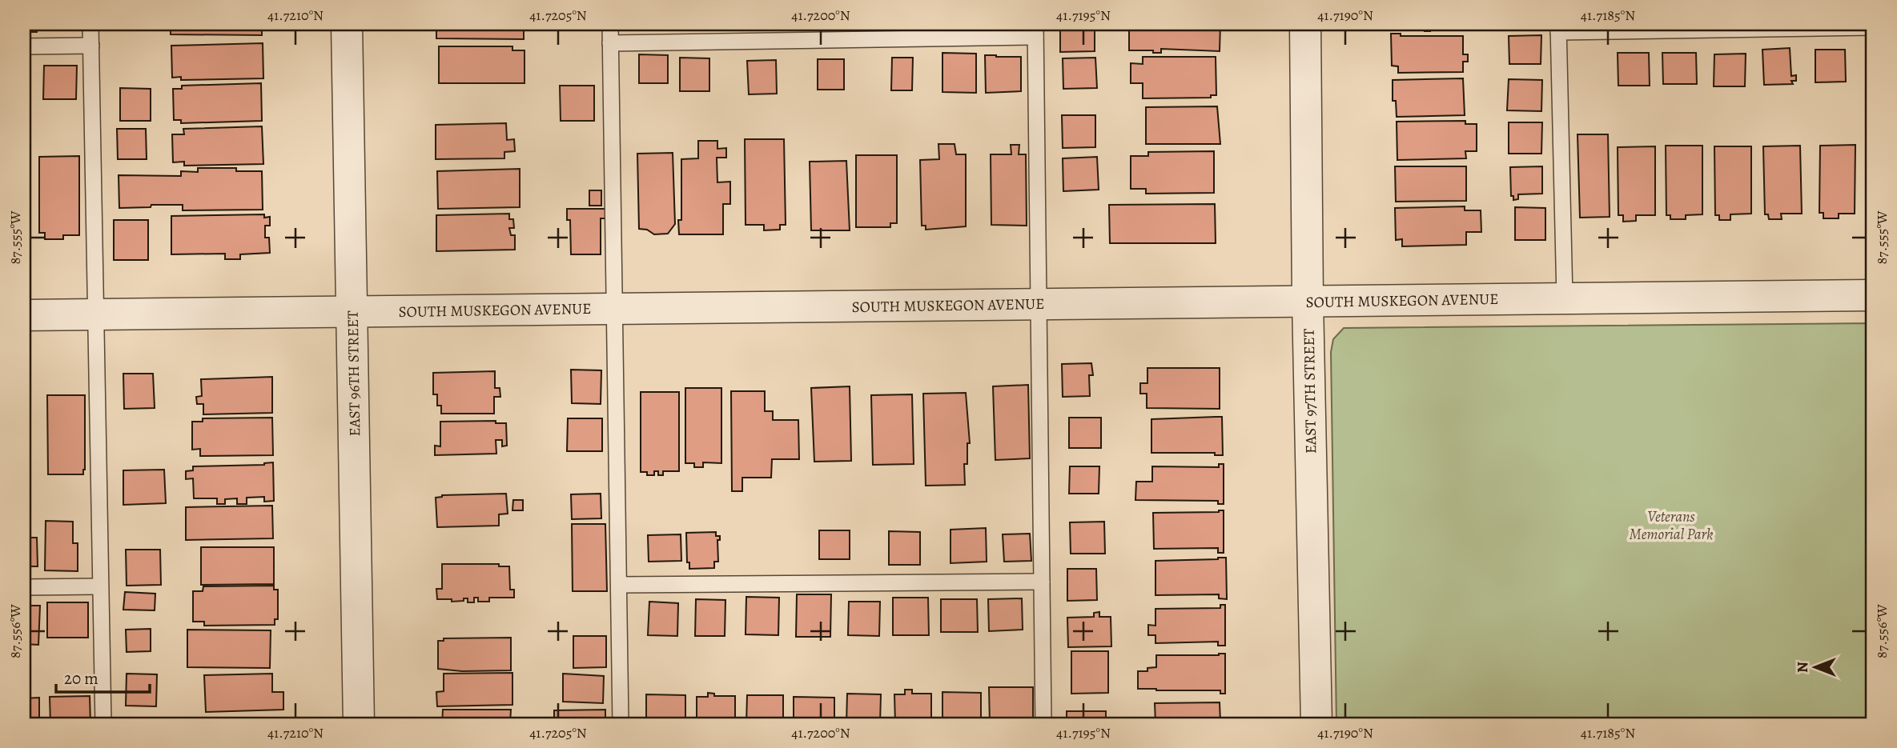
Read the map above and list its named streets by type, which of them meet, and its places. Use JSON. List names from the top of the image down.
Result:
{
  "streets": {
    "street": ["SOUTH MUSKEGON AVENUE", "EAST 96TH STREET", "EAST 97TH STREET"]
  },
  "crossings": [
    ["SOUTH MUSKEGON AVENUE", "EAST 96TH STREET"],
    ["SOUTH MUSKEGON AVENUE", "EAST 97TH STREET"]
  ],
  "parks": ["Veterans Memorial Park"],
  "scale_bar": "20 m",
  "north": "left",
  "coordinates": [
    "41.7210°N",
    "41.7205°N",
    "41.7200°N",
    "41.7195°N",
    "41.7190°N",
    "41.7185°N",
    "87.555°W",
    "87.556°W"
  ]
}
